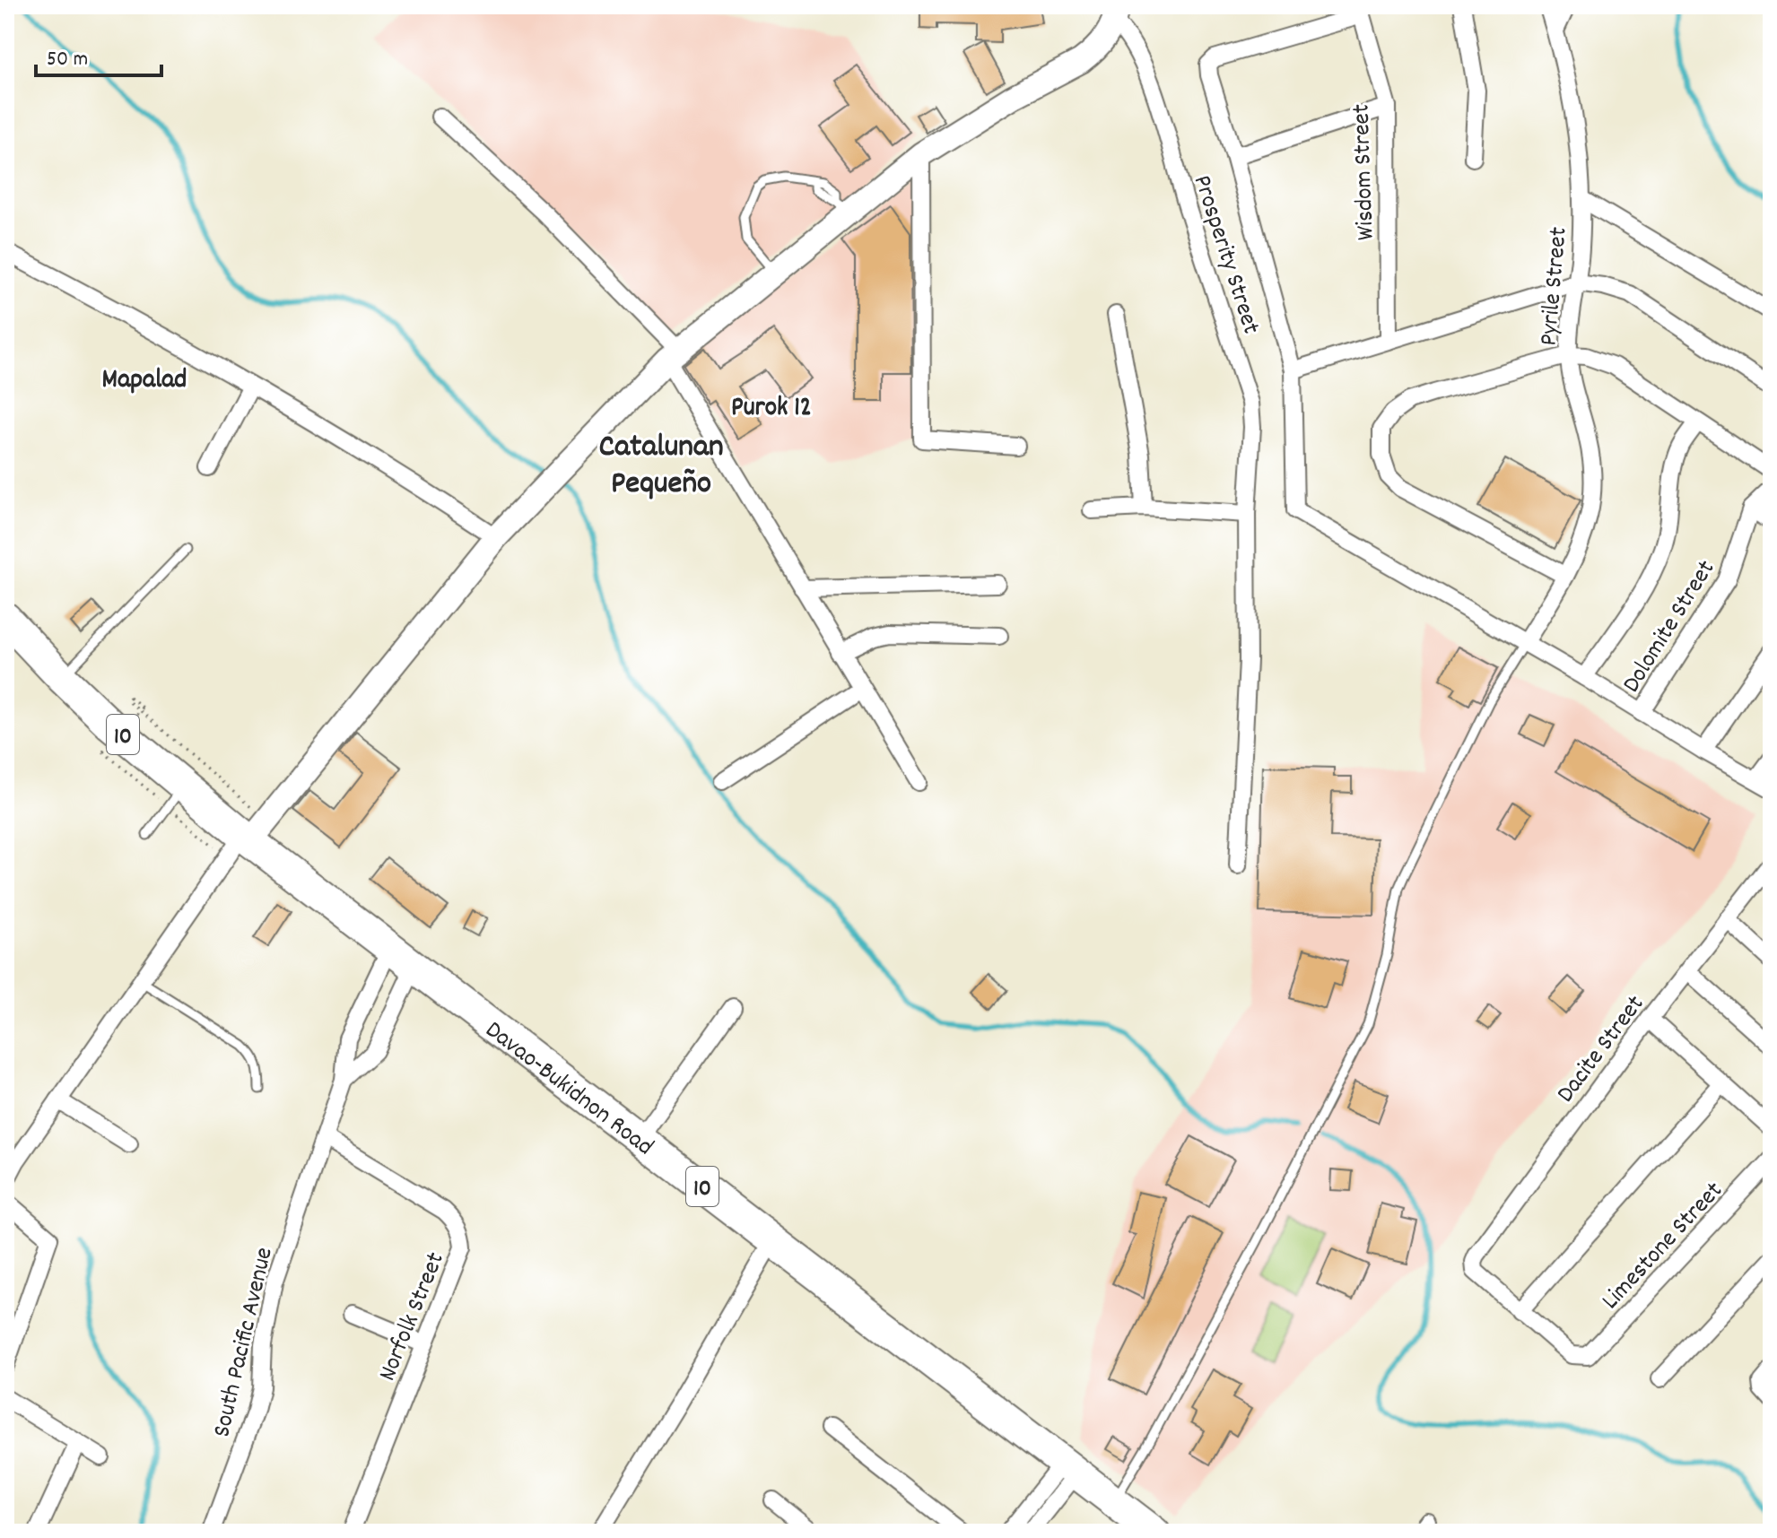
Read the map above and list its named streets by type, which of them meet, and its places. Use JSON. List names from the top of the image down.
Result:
{
  "streets": {
    "highway": ["10", "Davao-Bukidnon Road"],
    "street": [
      "Wisdom Street",
      "Prosperity Street",
      "Pyrile Street",
      "Dolomite Street",
      "Dacite Street",
      "Limestone Street",
      "Norfolk Street",
      "South Pacific Avenue"
    ]
  },
  "crossings": [
    ["Dacite Street", "Limestone Street"],
    ["Davao-Bukidnon Road", "South Pacific Avenue"],
    ["Norfolk Street", "South Pacific Avenue"]
  ],
  "districts": ["Mapalad", "Purok 12", "Catalunan Pequeño"],
  "scale_bar": "50 m"
}
